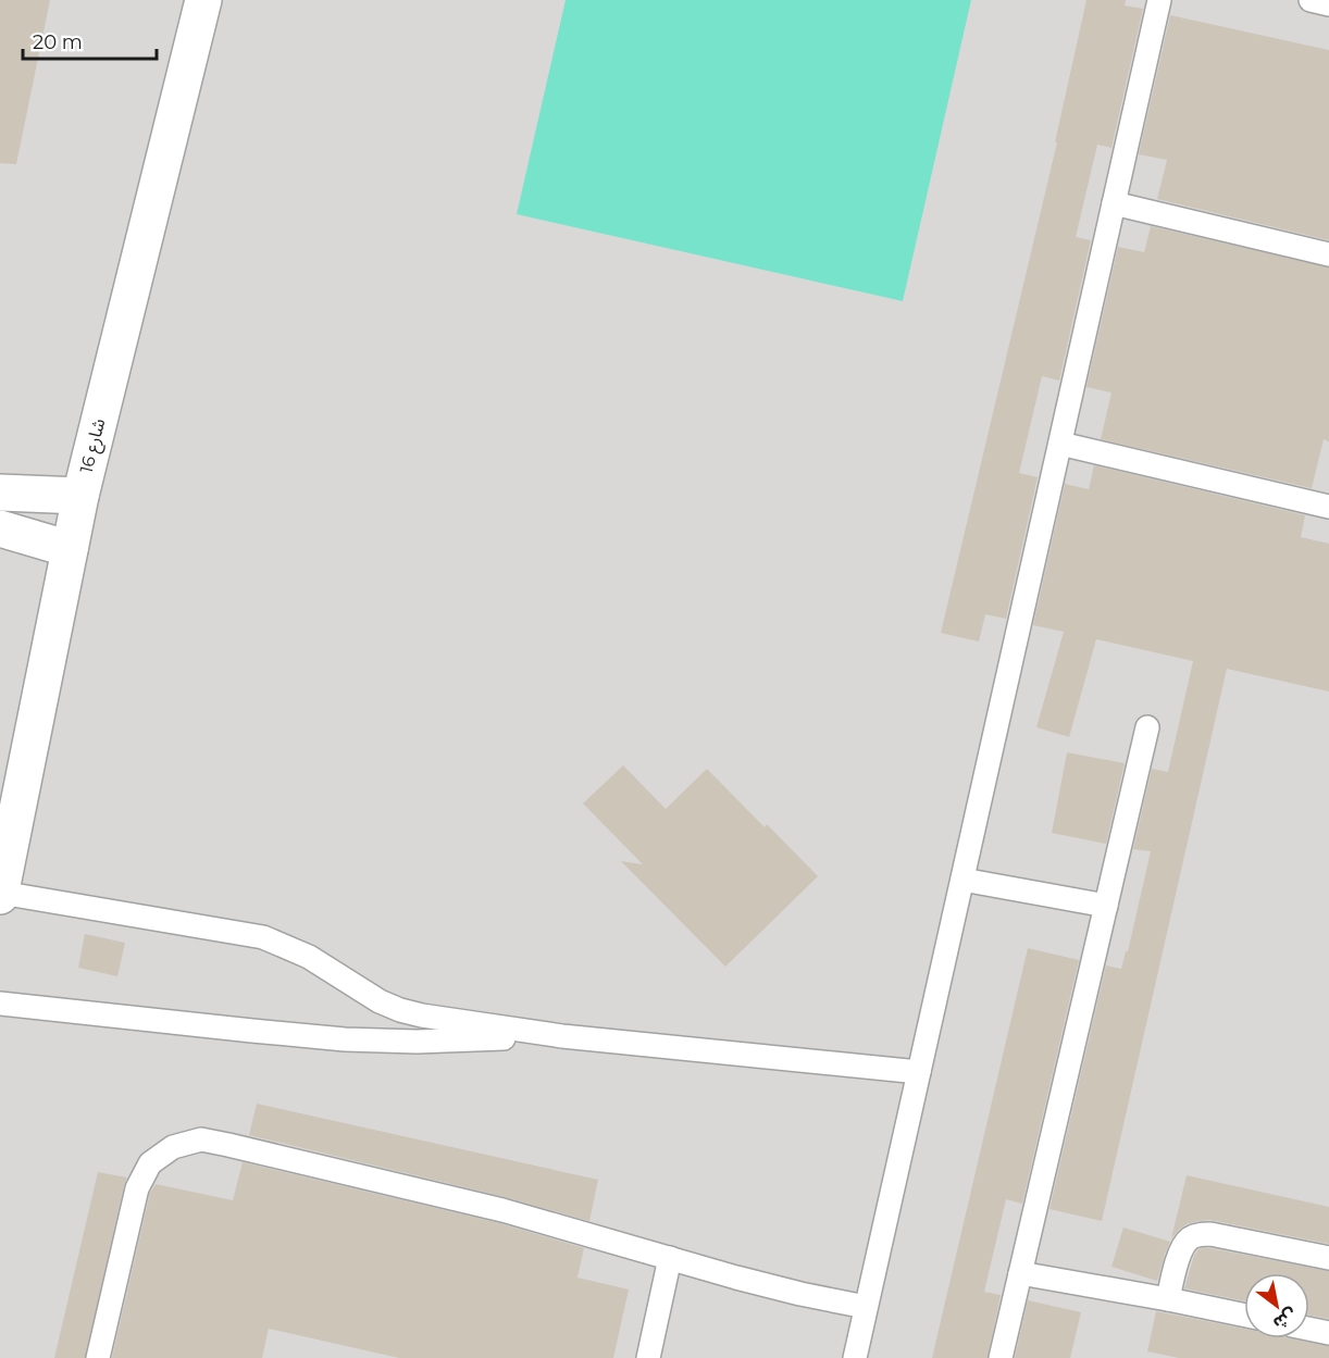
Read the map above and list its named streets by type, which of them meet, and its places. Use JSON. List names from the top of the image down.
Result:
{
  "streets": {
    "street": ["شارع 16"]
  },
  "scale_bar": "20 m",
  "north": "bottom right"
}
